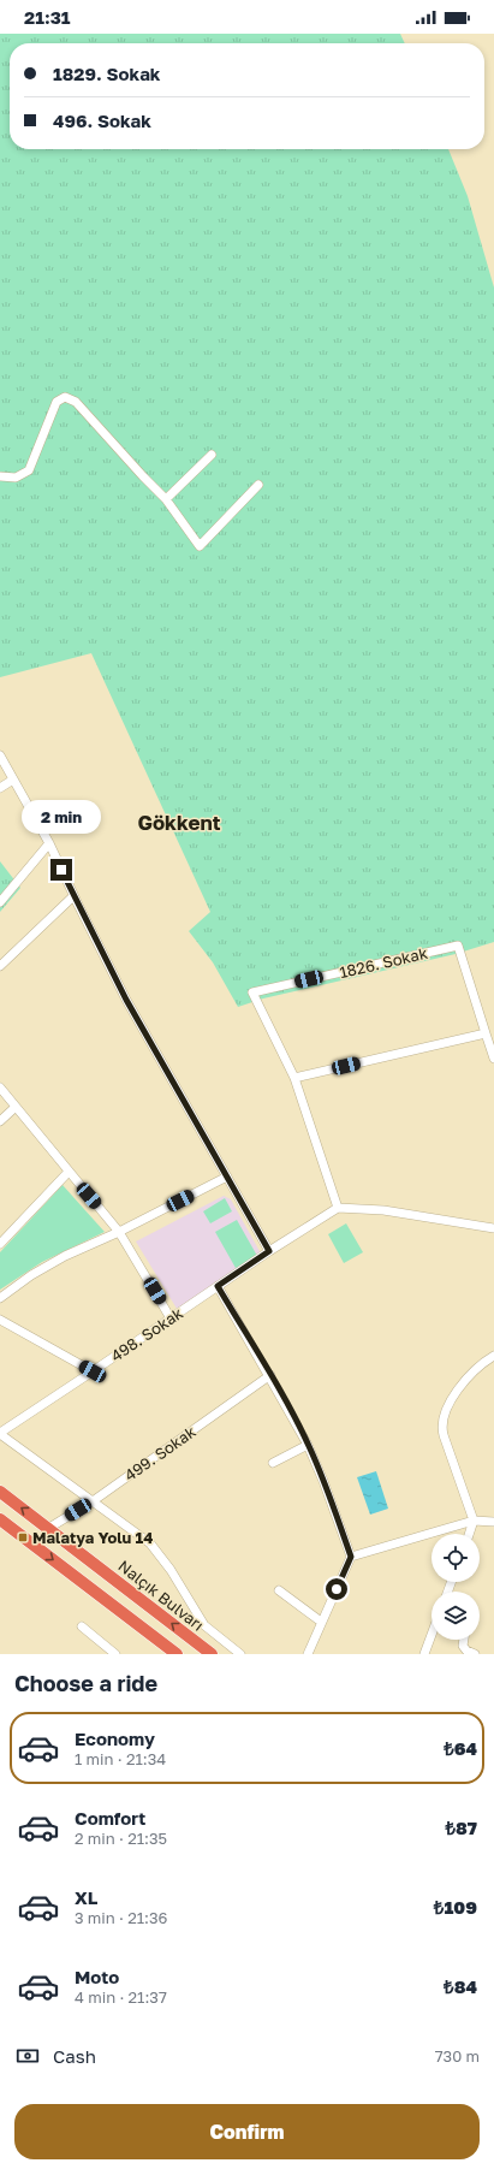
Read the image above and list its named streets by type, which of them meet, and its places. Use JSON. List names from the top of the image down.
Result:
{
  "streets": {
    "highway": ["Nalçık Bulvarı"],
    "street": ["1826. Sokak", "498. Sokak", "499. Sokak"]
  },
  "crossings": [
    ["499. Sokak", "Nalçık Bulvarı"]
  ],
  "districts": ["Gökkent"],
  "places": {
    "transit": ["Malatya Yolu 14"]
  },
  "page": {
    "status": "21:31",
    "banner": ["1829. Sokak", "496. Sokak"],
    "bubble": "2 min",
    "heading": "Choose a ride",
    "list": [
      {
        "name": "Economy",
        "note": "1 min · 21:34",
        "value": "₺64"
      },
      {
        "name": "Comfort",
        "note": "2 min · 21:35",
        "value": "₺87"
      },
      {
        "name": "XL",
        "note": "3 min · 21:36",
        "value": "₺109"
      },
      {
        "name": "Moto",
        "note": "4 min · 21:37",
        "value": "₺84"
      }
    ],
    "pay": ["Cash", "730 m"],
    "buttons": "Confirm"
  }
}
